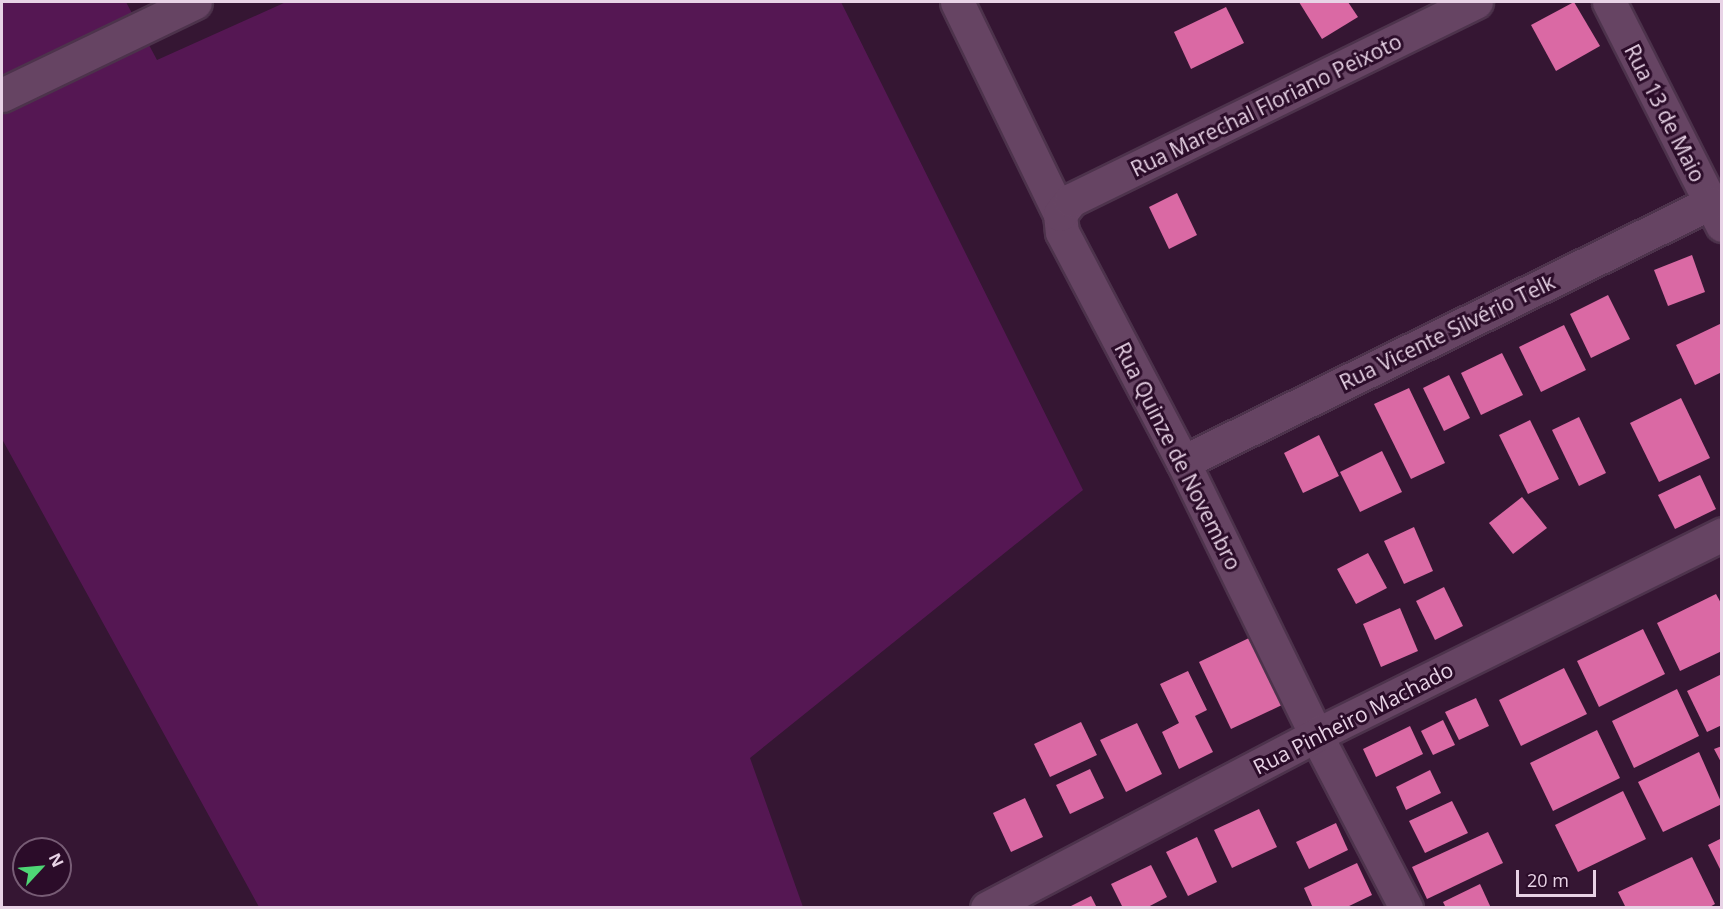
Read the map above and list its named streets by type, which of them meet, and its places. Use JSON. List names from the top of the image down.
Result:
{
  "streets": {
    "street": [
      "Rua Marechal Floriano Peixoto",
      "Rua 13 de Maio",
      "Rua Vicente Silvério Telk",
      "Rua Quinze de Novembro",
      "Rua Pinheiro Machado"
    ]
  },
  "crossings": [
    ["Rua Marechal Floriano Peixoto", "Rua Quinze de Novembro"],
    ["Rua 13 de Maio", "Rua Vicente Silvério Telk"],
    ["Rua Vicente Silvério Telk", "Rua Quinze de Novembro"],
    ["Rua Quinze de Novembro", "Rua Pinheiro Machado"]
  ],
  "scale_bar": "20 m",
  "north": "top right"
}
